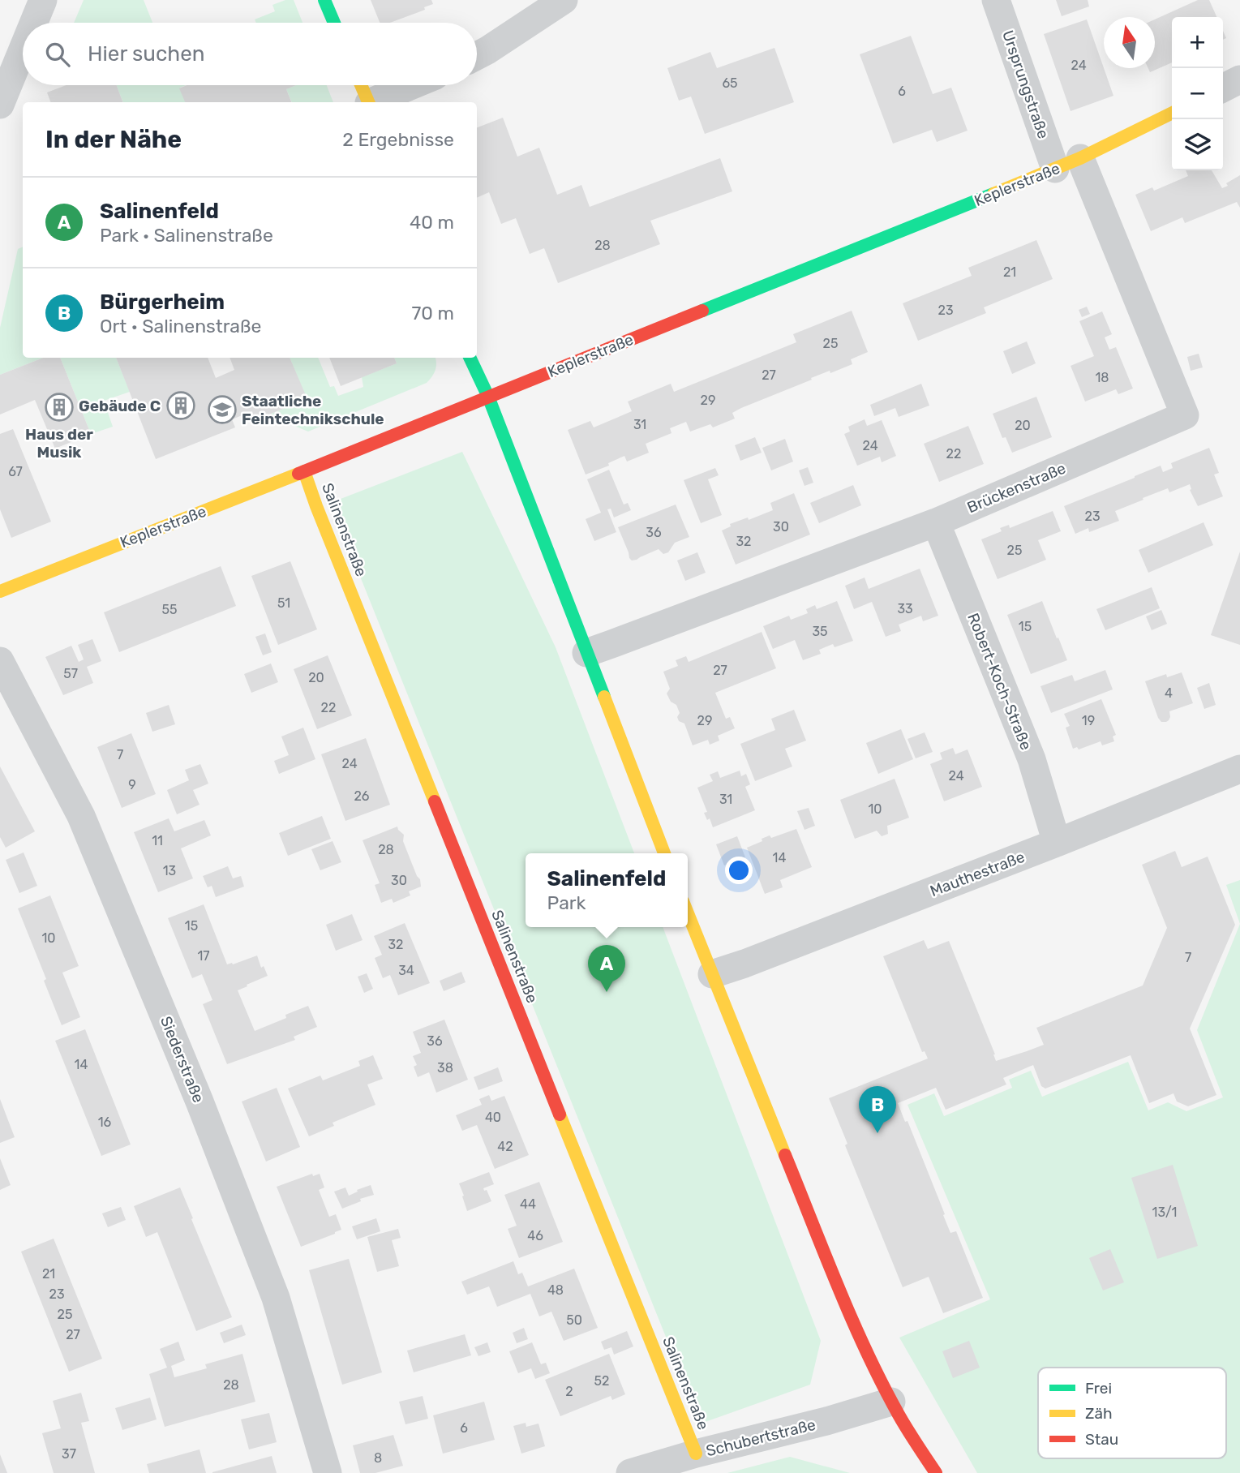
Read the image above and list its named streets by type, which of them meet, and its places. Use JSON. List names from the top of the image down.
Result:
{
  "streets": {
    "street": [
      "Ursprungstraße",
      "Keplerstraße",
      "Brückenstraße",
      "Salinenstraße",
      "Robert-Koch-Straße",
      "Mauthestraße",
      "Siederstraße",
      "Schubertstraße"
    ]
  },
  "crossings": [
    ["Ursprungstraße", "Keplerstraße"],
    ["Ursprungstraße", "Brückenstraße"],
    ["Keplerstraße", "Brückenstraße"],
    ["Keplerstraße", "Salinenstraße"],
    ["Brückenstraße", "Robert-Koch-Straße"],
    ["Salinenstraße", "Schubertstraße"],
    ["Robert-Koch-Straße", "Mauthestraße"]
  ],
  "places": {
    "building": ["Gebäude C", "Haus der Musik"],
    "school or university": ["Staatliche Feintechnikschule"]
  },
  "house_numbers": [
    "24",
    "65",
    "6",
    "28",
    "21",
    "23",
    "25",
    "27",
    "18",
    "29",
    "31",
    "20",
    "24",
    "22",
    "67",
    "23",
    "30",
    "36",
    "32",
    "25",
    "51",
    "33",
    "55",
    "15",
    "35",
    "27",
    "57",
    "20",
    "4",
    "22",
    "29",
    "19",
    "7",
    "24",
    "24",
    "9",
    "26",
    "31",
    "10",
    "11",
    "28",
    "14",
    "13",
    "30",
    "15",
    "10",
    "32",
    "17",
    "7",
    "34",
    "36",
    "14",
    "38",
    "40",
    "16",
    "42",
    "44",
    "13/1",
    "46",
    "21",
    "48",
    "23",
    "25",
    "50",
    "27",
    "52",
    "28",
    "2",
    "6",
    "37",
    "8"
  ],
  "legend": ["Frei", "Zäh", "Stau"],
  "north": "top",
  "page": {
    "map_buttons": ["+", "−"],
    "search": "Hier suchen",
    "heading": ["In der Nähe", "2 Ergebnisse"],
    "list": [
      {
        "mark": "A",
        "name": "Salinenfeld",
        "note": "Park · Salinenstraße",
        "value": "40 m"
      },
      {
        "mark": "B",
        "name": "Bürgerheim",
        "note": "Ort · Salinenstraße",
        "value": "70 m"
      }
    ],
    "popup": ["Salinenfeld", "Park"],
    "pins": ["A", "B"]
  }
}
